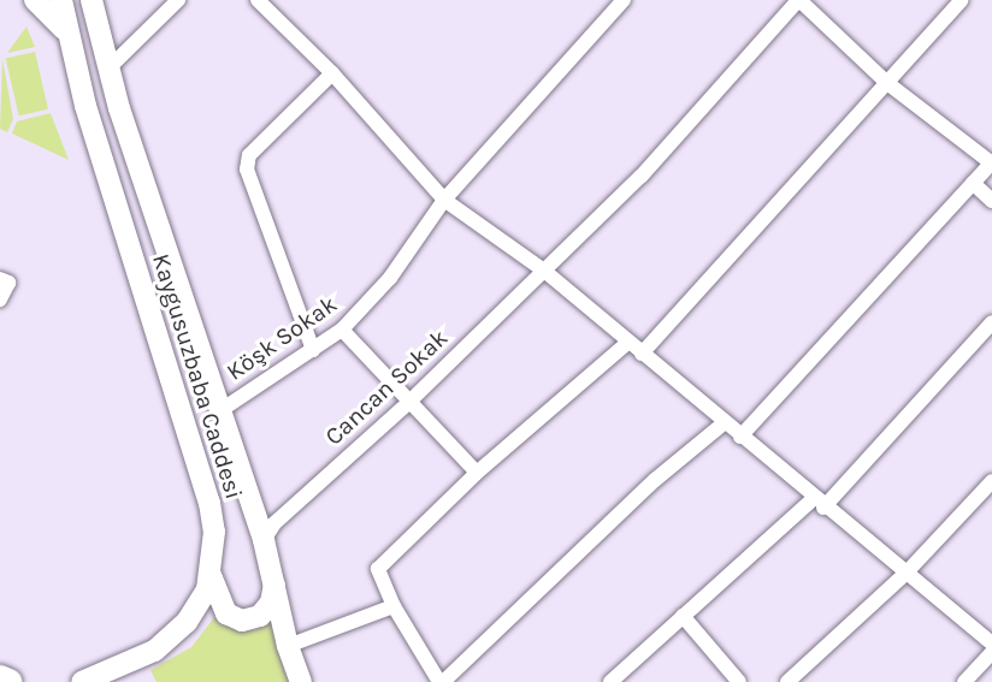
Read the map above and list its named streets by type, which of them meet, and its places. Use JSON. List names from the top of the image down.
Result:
{
  "streets": {
    "main road": ["Kaygusuzbaba Caddesi"],
    "street": ["Köşk Sokak", "Cancan Sokak"]
  },
  "crossings": [
    ["Köşk Sokak", "Kaygusuzbaba Caddesi"],
    ["Kaygusuzbaba Caddesi", "Cancan Sokak"]
  ]
}
